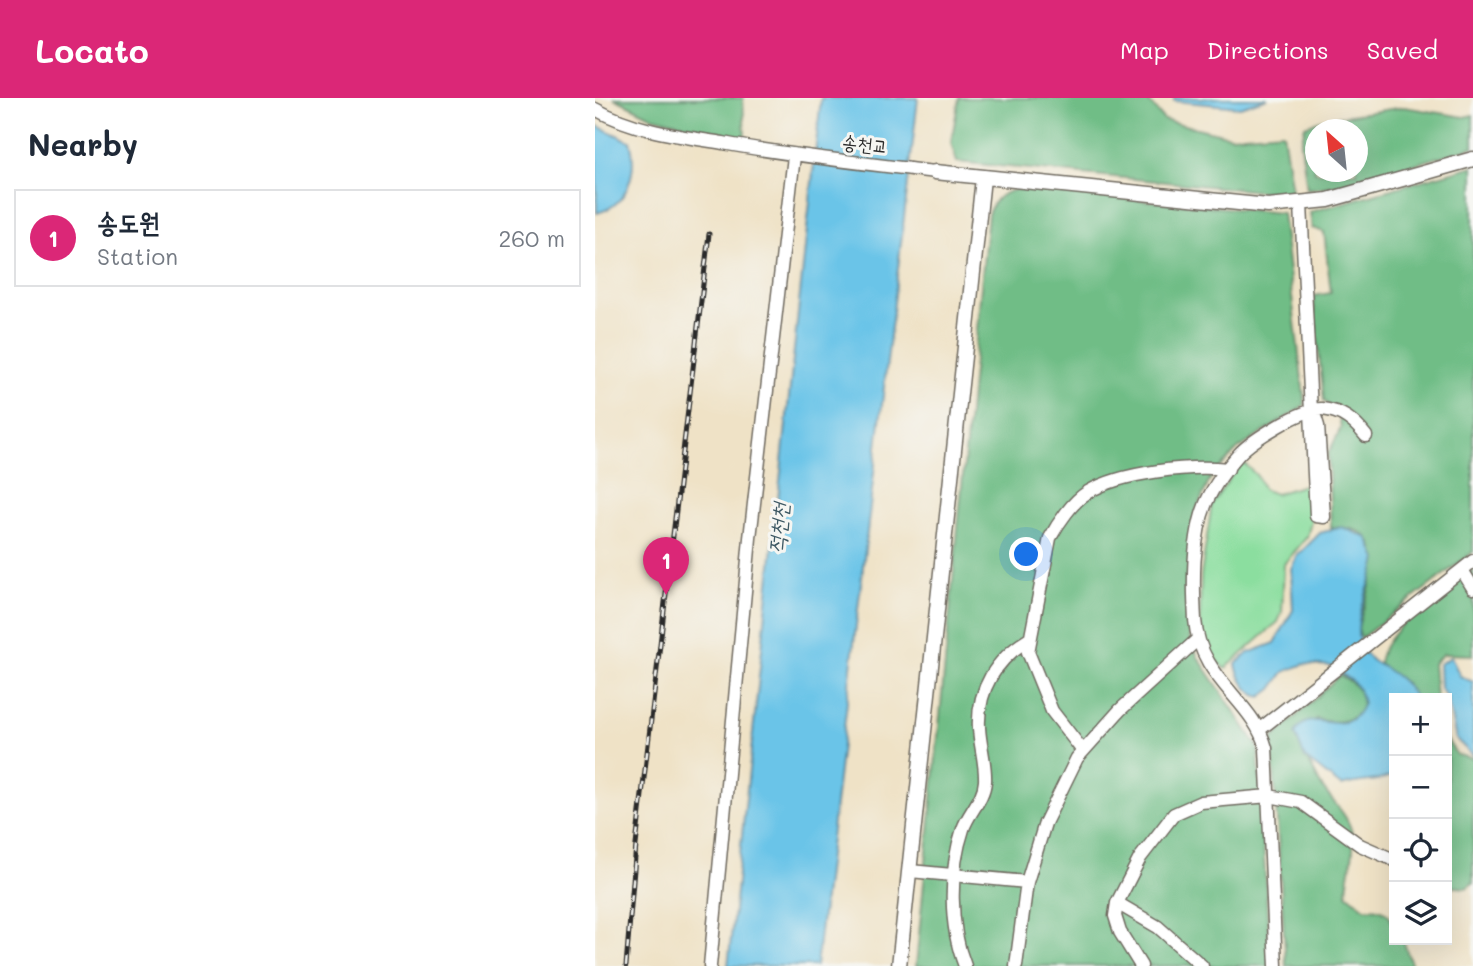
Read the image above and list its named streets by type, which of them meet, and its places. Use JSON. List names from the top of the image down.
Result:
{
  "streets": {
    "street": ["송천교"]
  },
  "water": ["적천천"],
  "north": "top left",
  "page": {
    "header": "Locato",
    "nav": ["Map", "Directions", "Saved"],
    "heading": "Nearby",
    "list": [
      {
        "mark": "1",
        "name": "송도원",
        "note": "Station",
        "value": "260 m"
      }
    ],
    "pins": "1",
    "map_buttons": ["+", "−"]
  }
}
